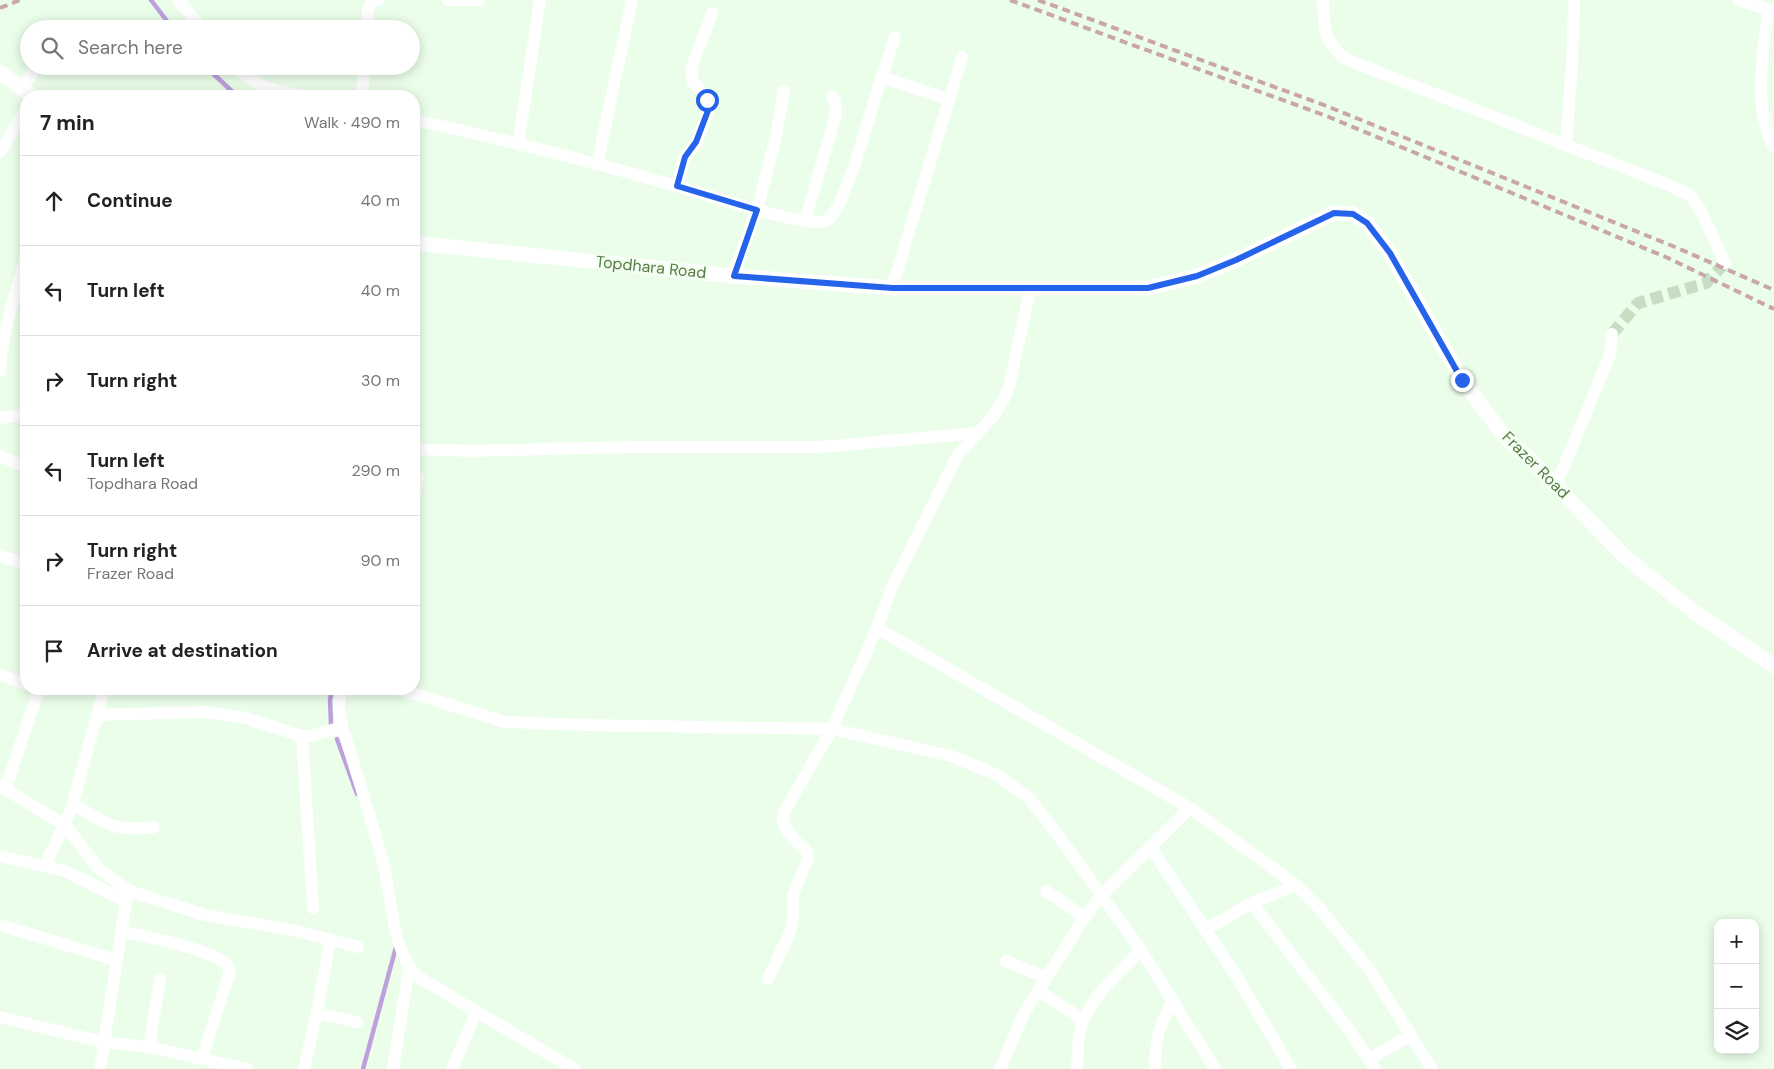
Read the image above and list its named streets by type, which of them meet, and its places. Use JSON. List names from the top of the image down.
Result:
{
  "streets": {
    "street": ["Topdhara Road", "Frazer Road"]
  },
  "crossings": [
    ["Topdhara Road", "Frazer Road"]
  ],
  "page": {
    "search": "Search here",
    "heading": ["7 min", "Walk · 490 m"],
    "list": [
      ["Continue", "40 m"],
      ["Turn left", "40 m"],
      ["Turn right", "30 m"],
      ["Turn left", "Topdhara Road", "290 m"],
      ["Turn right", "Frazer Road", "90 m"],
      "Arrive at destination"
    ],
    "map_buttons": ["+", "−"]
  }
}
